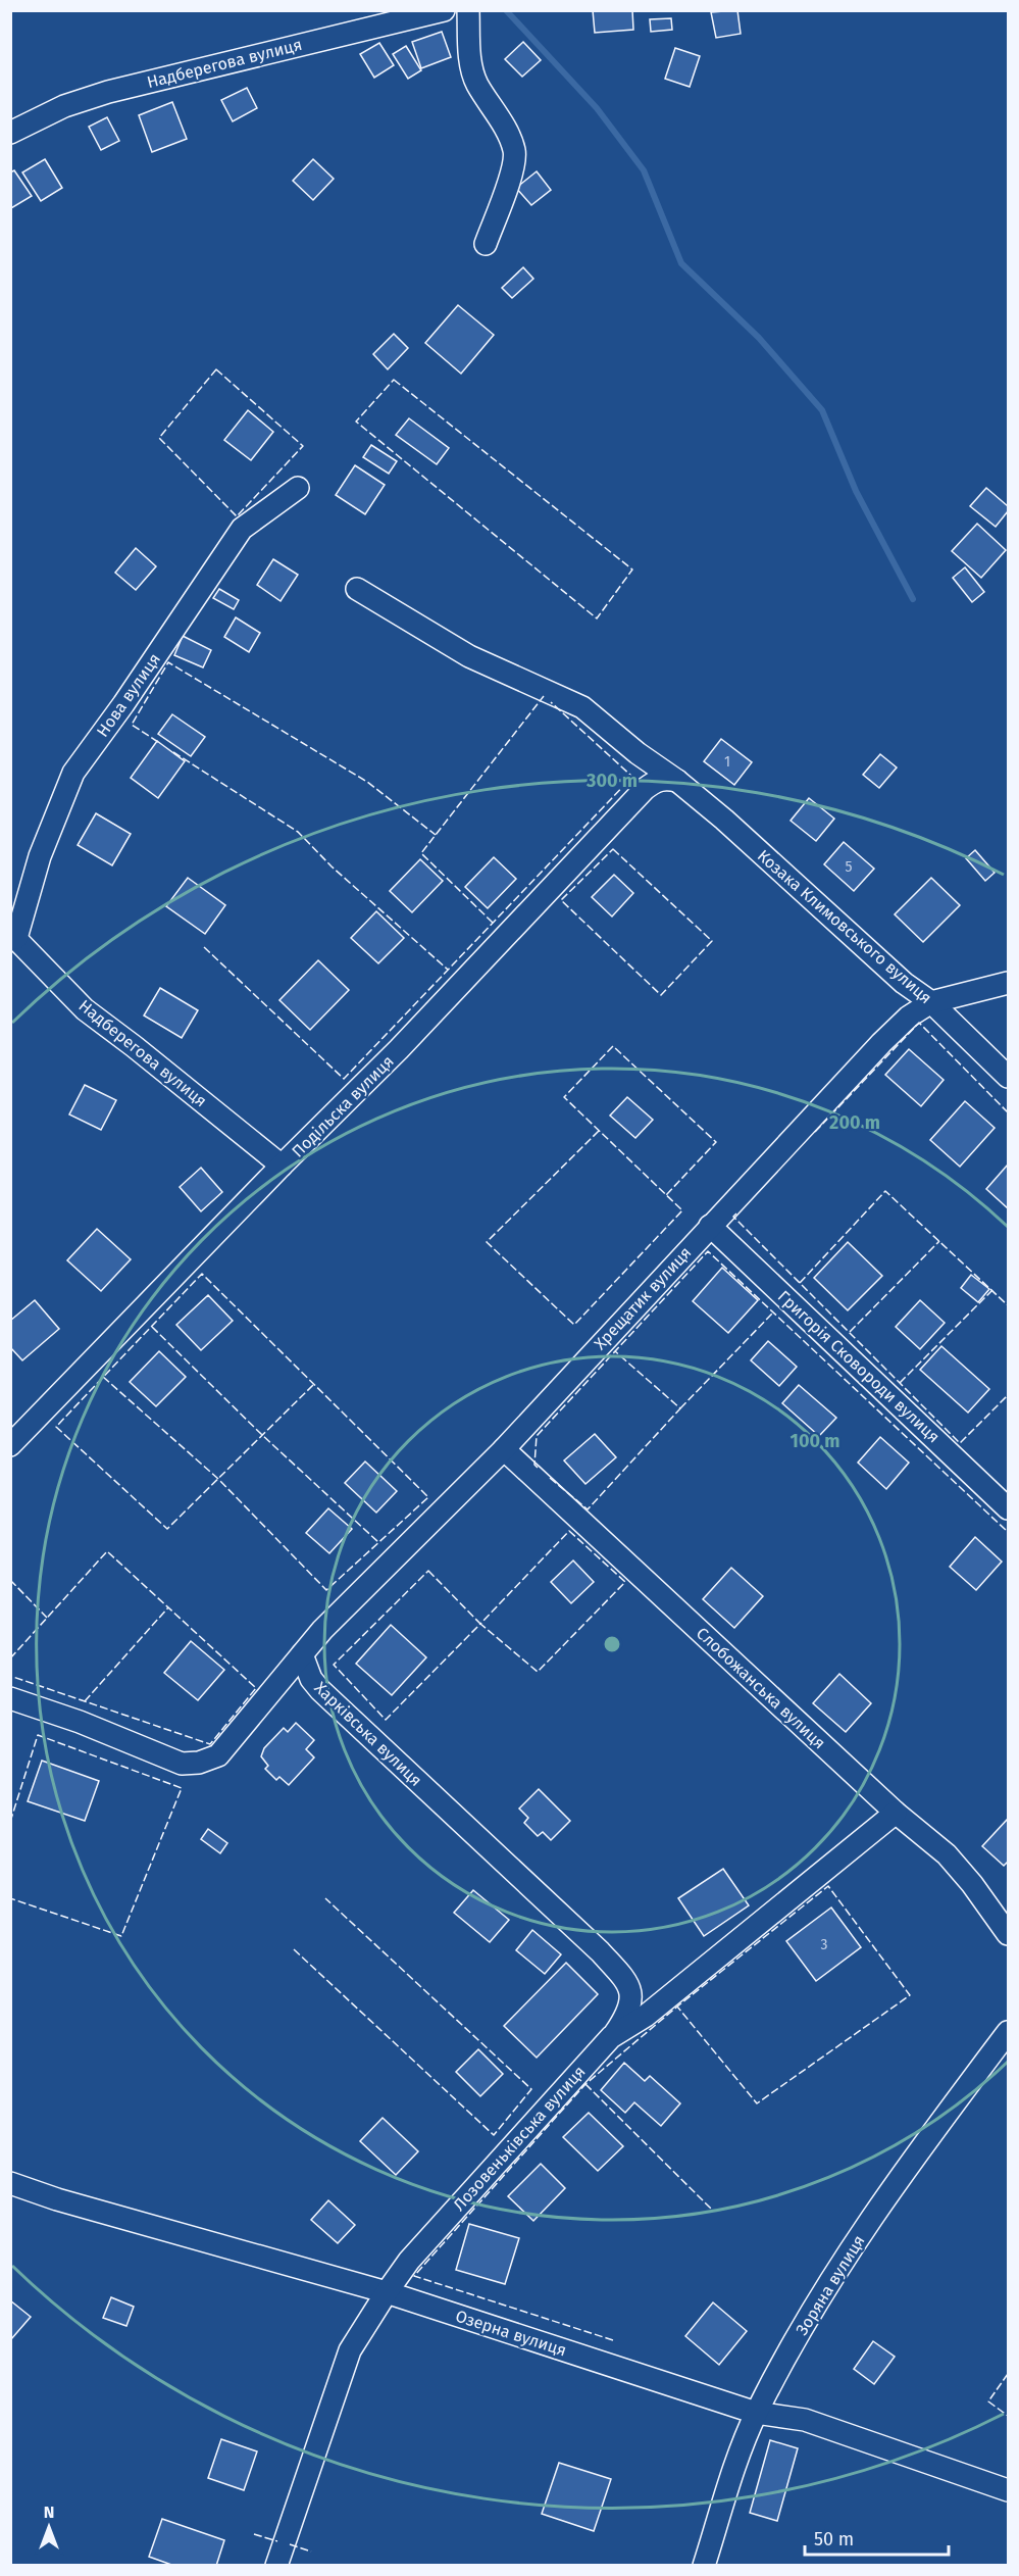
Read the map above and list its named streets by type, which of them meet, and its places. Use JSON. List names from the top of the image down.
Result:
{
  "streets": {
    "street": [
      "Надберегова вулиця",
      "Нова вулиця",
      "Козака Климовського вулиця",
      "Подільска вулиця",
      "Хрещатик вулиця",
      "Григорія Сковороди вулиця",
      "Слобожанська вулиця",
      "Харківська вулиця",
      "Лозовеньківська вулиця",
      "Зоряна вулиця",
      "Озерна вулиця"
    ]
  },
  "crossings": [
    ["Надберегова вулиця", "Нова вулиця"],
    ["Надберегова вулиця", "Подільска вулиця"],
    ["Козака Климовського вулиця", "Подільска вулиця"],
    ["Козака Климовського вулиця", "Хрещатик вулиця"],
    ["Хрещатик вулиця", "Григорія Сковороди вулиця"],
    ["Хрещатик вулиця", "Слобожанська вулиця"],
    ["Хрещатик вулиця", "Харківська вулиця"],
    ["Слобожанська вулиця", "Лозовеньківська вулиця"],
    ["Харківська вулиця", "Лозовеньківська вулиця"],
    ["Лозовеньківська вулиця", "Озерна вулиця"],
    ["Зоряна вулиця", "Озерна вулиця"]
  ],
  "house_numbers": ["1", "5", "3"],
  "scale_bar": "50 m",
  "north": "top",
  "rings": ["300 m", "200 m", "100 m"]
}
